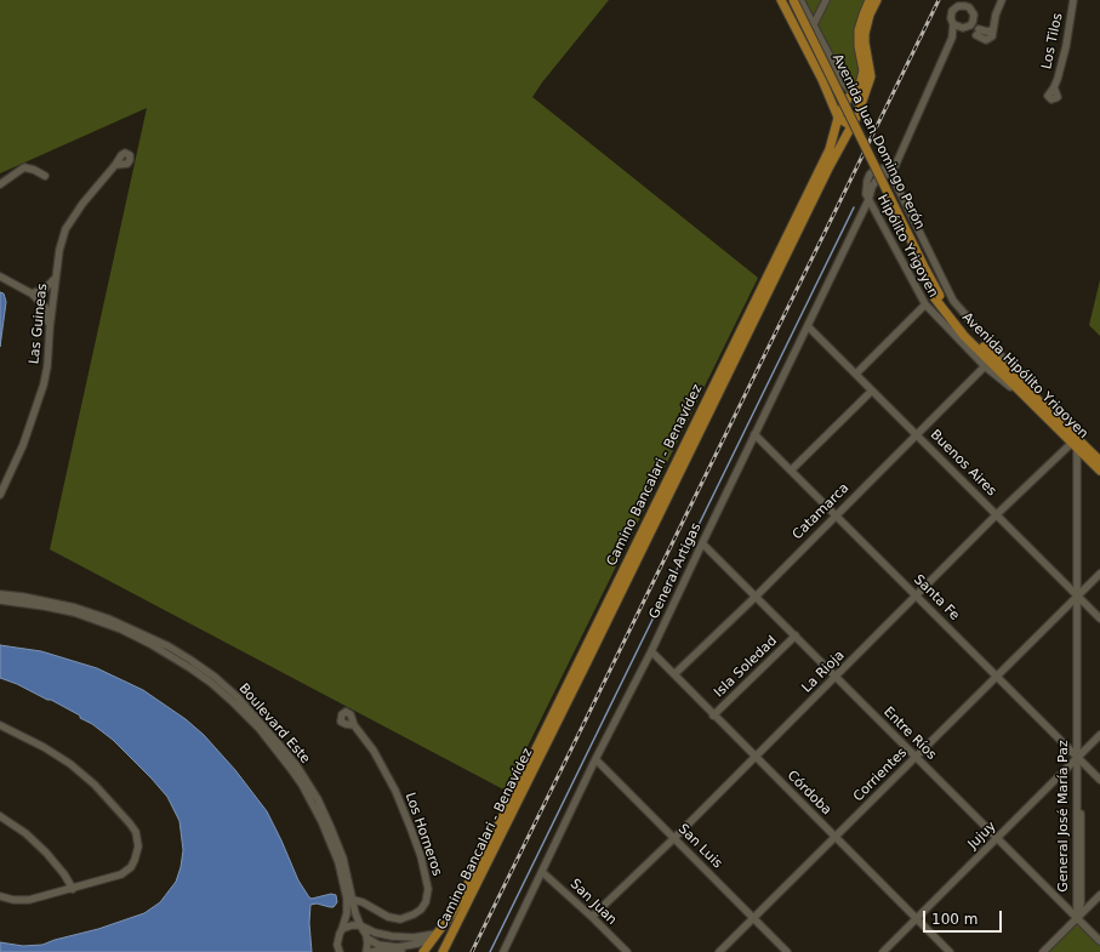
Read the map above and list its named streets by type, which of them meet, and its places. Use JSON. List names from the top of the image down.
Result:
{
  "streets": {
    "main road": ["Avenida Juan Domingo Perón", "Avenida Hipólito Yrigoyen", "Camino Bancalari - Benavídez"],
    "street": [
      "Los Tilos",
      "Hipólito Yrigoyen",
      "Las Guineas",
      "Buenos Aires",
      "Catamarca",
      "General Artigas",
      "Santa Fe",
      "Isla Soledad",
      "La Rioja",
      "Boulevard Este",
      "Entre Ríos",
      "Corrientes",
      "Córdoba",
      "General José María Paz",
      "Los Horneros",
      "Jujuy",
      "San Luis",
      "San Juan"
    ]
  },
  "crossings": [
    ["Avenida Juan Domingo Perón", "Avenida Hipólito Yrigoyen"],
    ["Hipólito Yrigoyen", "Avenida Hipólito Yrigoyen"],
    ["Hipólito Yrigoyen", "Catamarca"],
    ["Hipólito Yrigoyen", "General Artigas"],
    ["Avenida Hipólito Yrigoyen", "La Rioja"],
    ["Avenida Hipólito Yrigoyen", "General José María Paz"],
    ["Buenos Aires", "Catamarca"],
    ["Buenos Aires", "General Artigas"],
    ["Buenos Aires", "La Rioja"],
    ["Buenos Aires", "Corrientes"],
    ["Buenos Aires", "General José María Paz"],
    ["Catamarca", "Santa Fe"],
    ["Catamarca", "Entre Ríos"],
    ["Catamarca", "Córdoba"],
    ["General Artigas", "Santa Fe"],
    ["General Artigas", "Entre Ríos"],
    ["General Artigas", "Córdoba"],
    ["General Artigas", "San Luis"],
    ["General Artigas", "San Juan"],
    ["Santa Fe", "La Rioja"],
    ["Santa Fe", "Corrientes"],
    ["Santa Fe", "General José María Paz"],
    ["Santa Fe", "Jujuy"],
    ["Isla Soledad", "Entre Ríos"],
    ["Isla Soledad", "Córdoba"],
    ["La Rioja", "Entre Ríos"],
    ["La Rioja", "Córdoba"],
    ["La Rioja", "General José María Paz"],
    ["La Rioja", "San Luis"],
    ["La Rioja", "San Juan"],
    ["Boulevard Este", "Los Horneros"],
    ["Entre Ríos", "Corrientes"],
    ["Entre Ríos", "General José María Paz"],
    ["Entre Ríos", "Jujuy"],
    ["Corrientes", "Córdoba"],
    ["Corrientes", "General José María Paz"],
    ["Corrientes", "San Luis"],
    ["Córdoba", "Jujuy"],
    ["General José María Paz", "Jujuy"]
  ],
  "scale_bar": "100 m"
}
